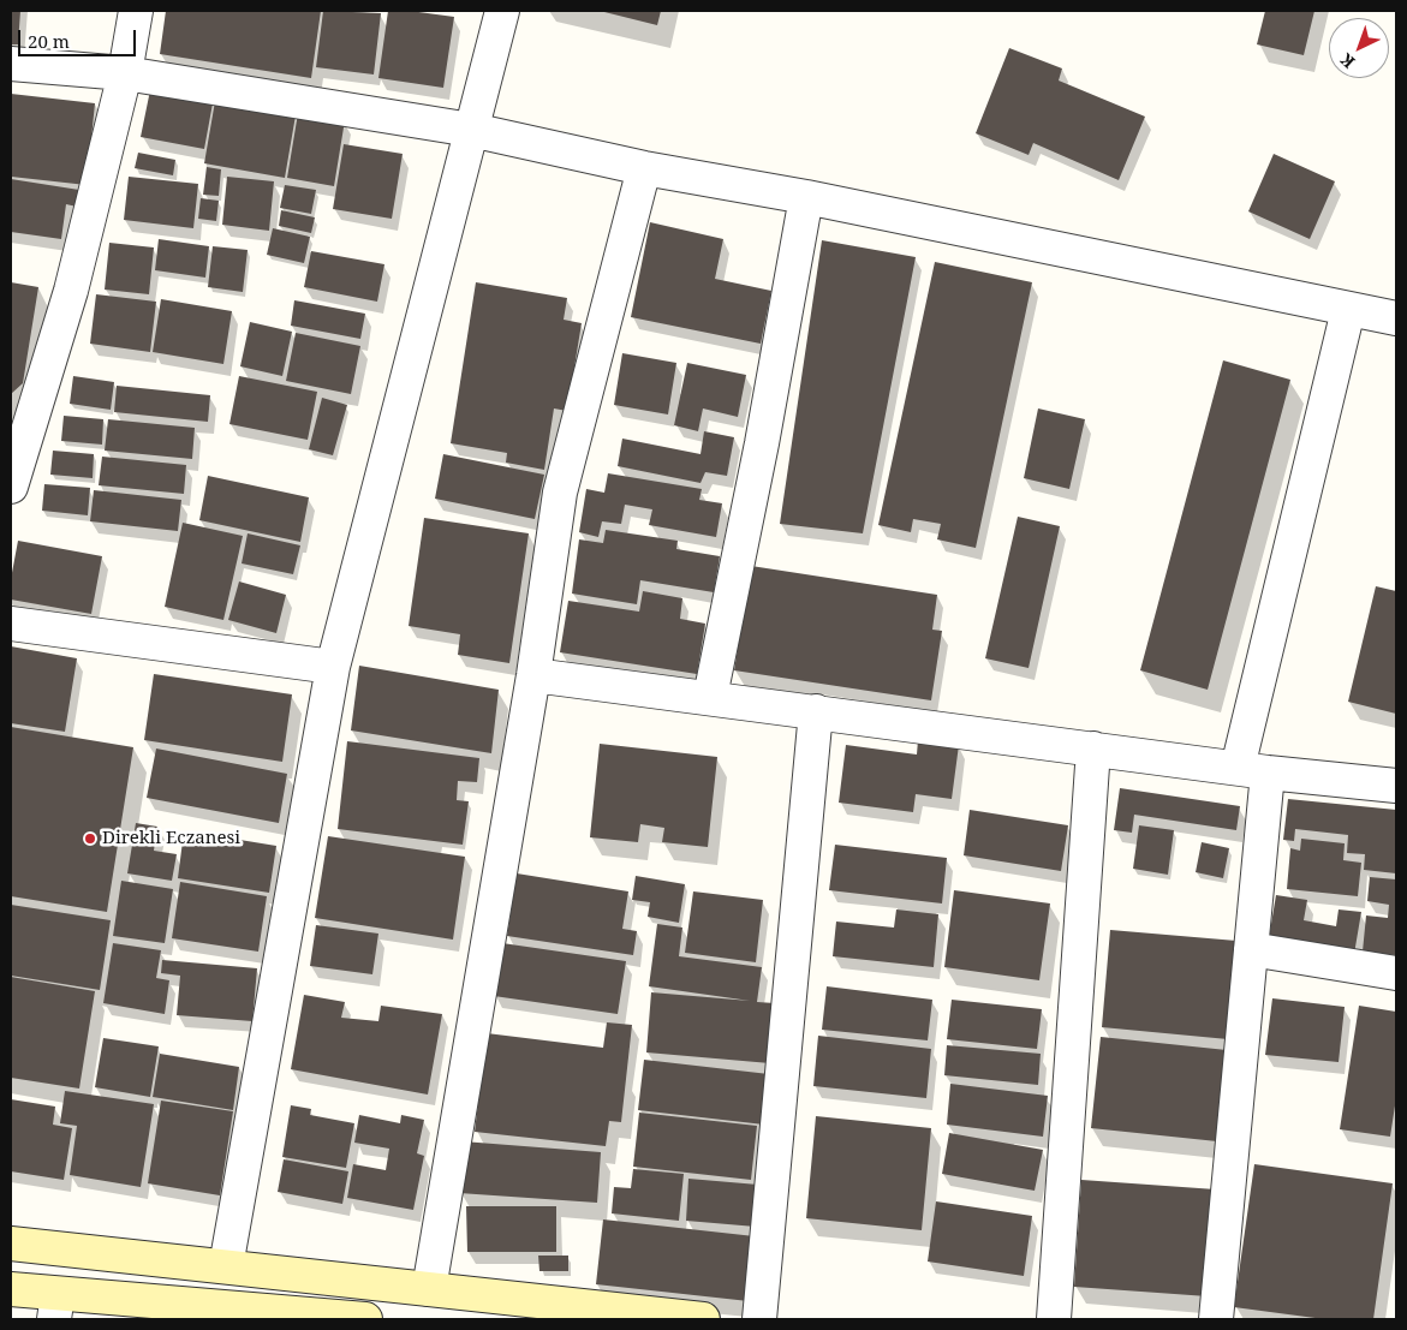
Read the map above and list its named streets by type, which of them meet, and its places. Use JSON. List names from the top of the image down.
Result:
{
  "places": ["Direkli Eczanesi"],
  "scale_bar": "20 m",
  "north": "bottom left"
}
